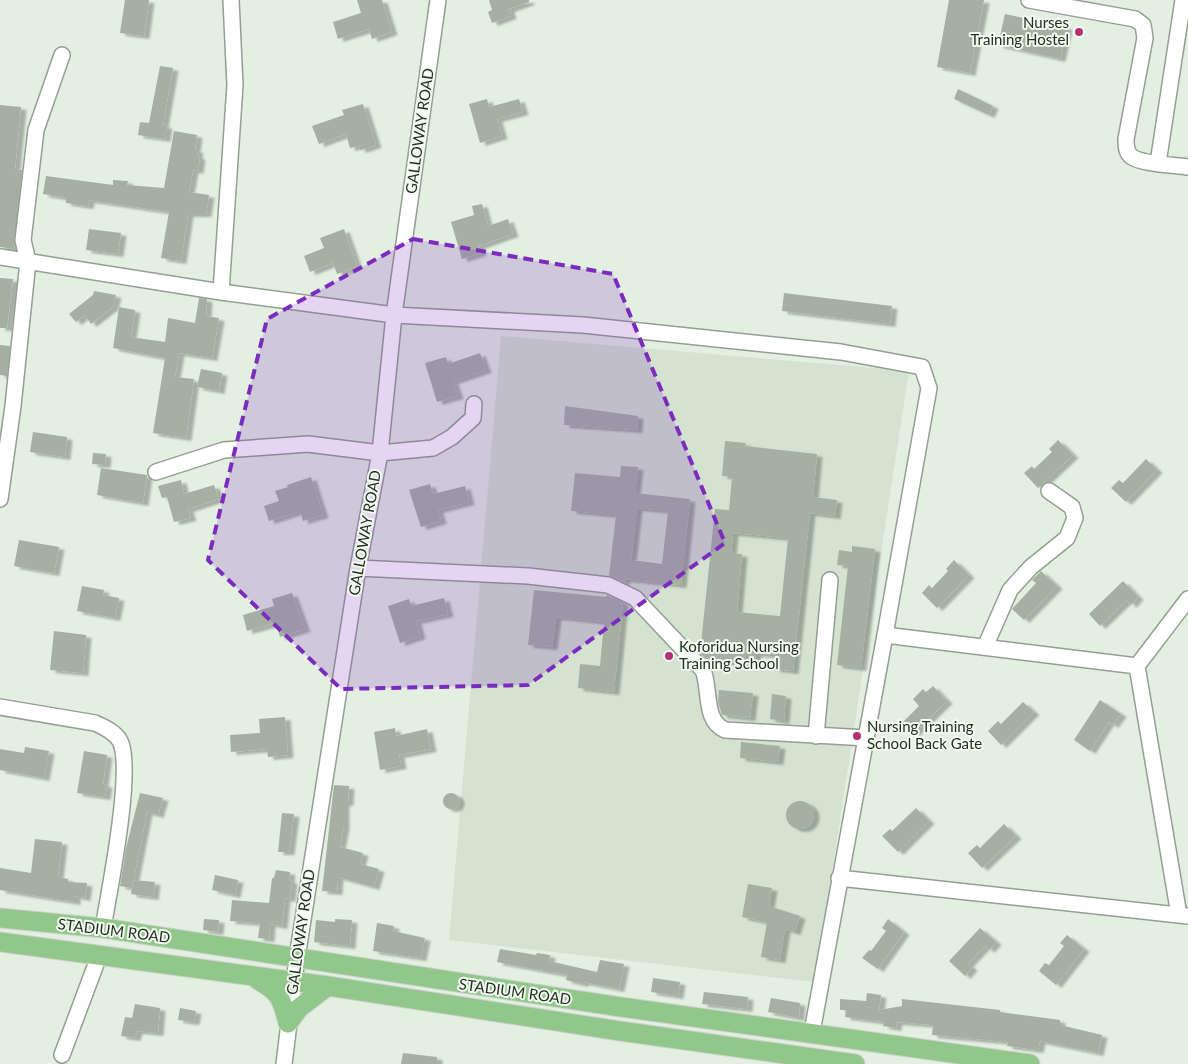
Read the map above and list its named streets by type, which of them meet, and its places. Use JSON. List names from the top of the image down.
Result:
{
  "streets": {
    "main road": ["STADIUM ROAD"],
    "street": ["GALLOWAY ROAD"]
  },
  "crossings": [
    ["GALLOWAY ROAD", "STADIUM ROAD"]
  ],
  "places": ["Nurses Training Hostel", "Koforidua Nursing Training School", "Nursing Training School Back Gate"]
}
